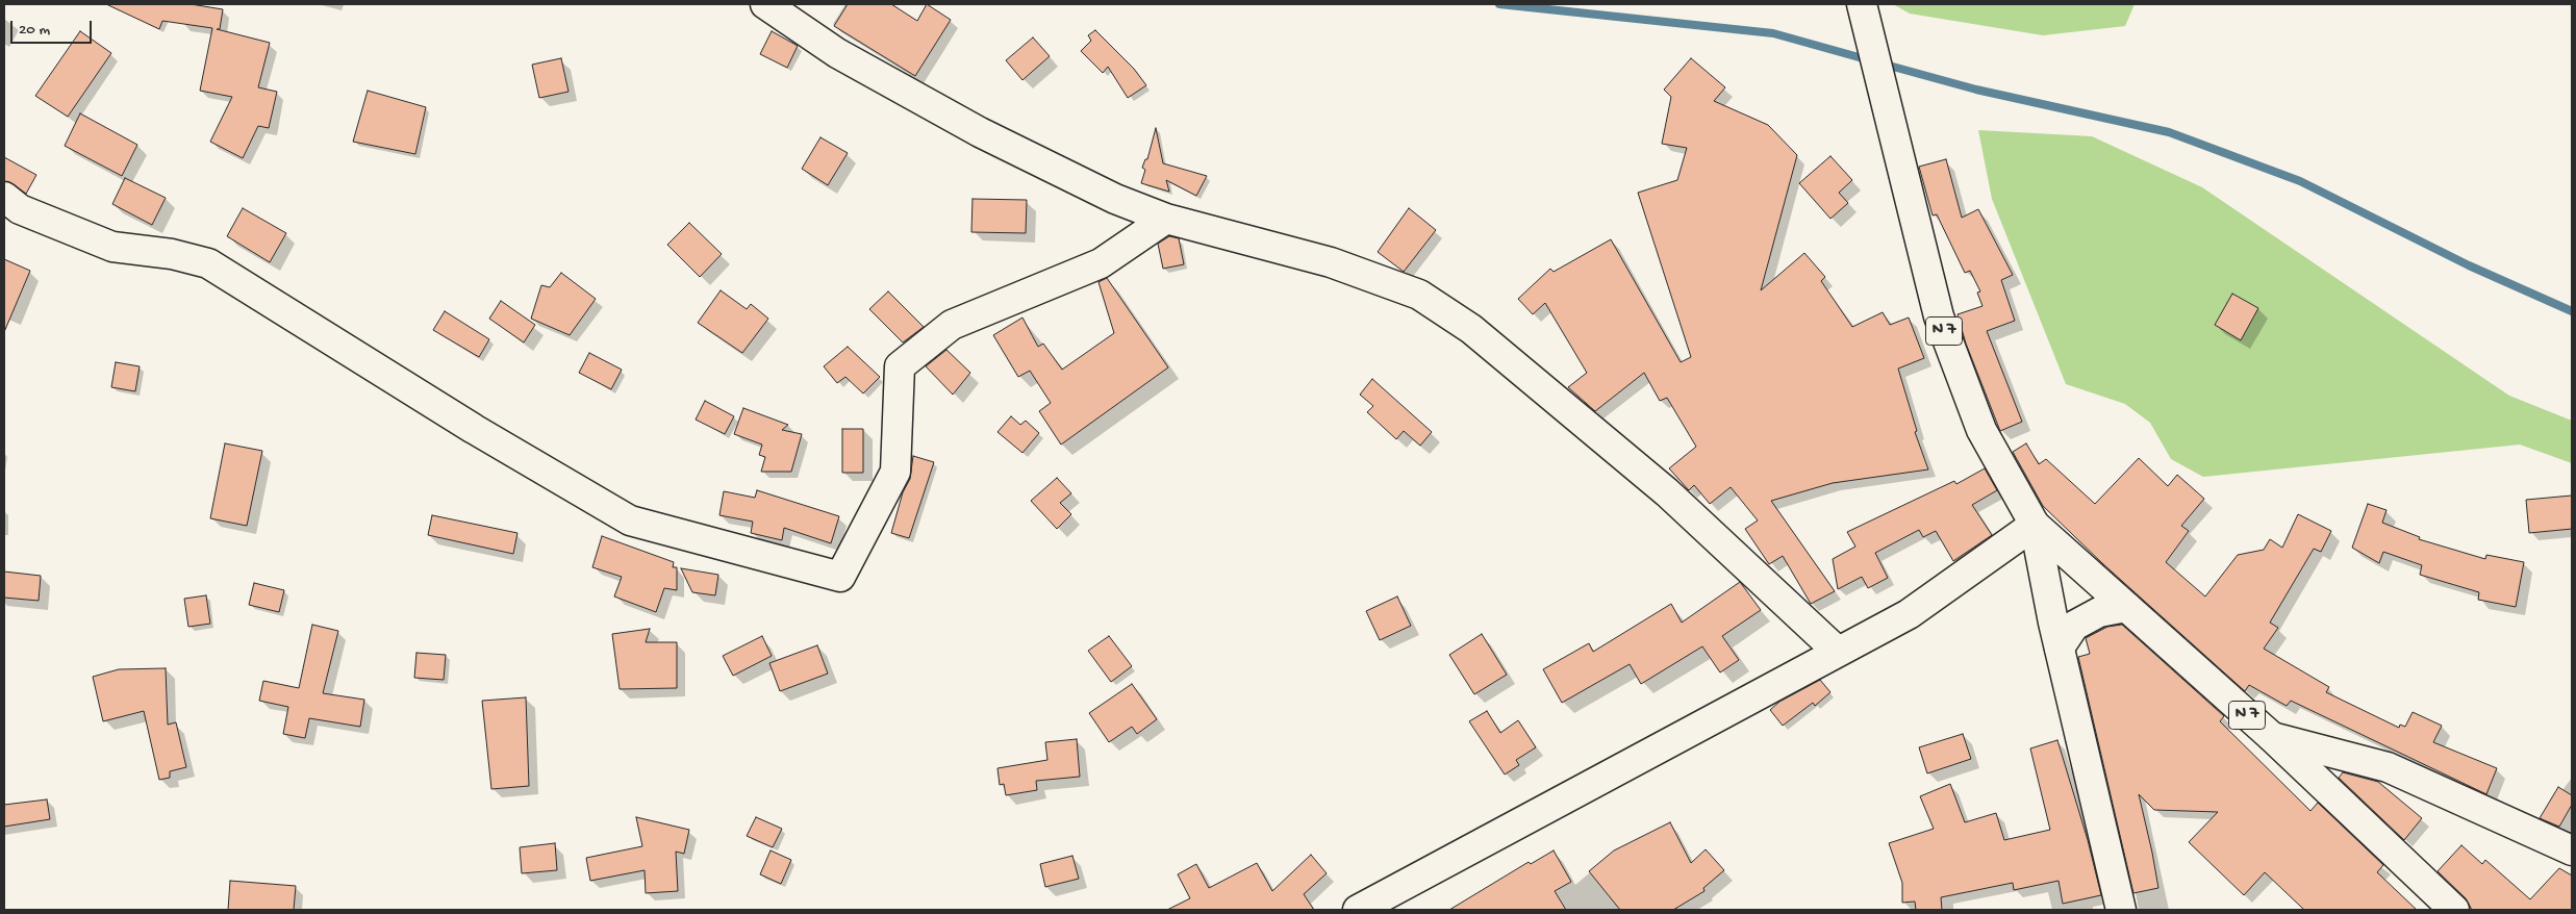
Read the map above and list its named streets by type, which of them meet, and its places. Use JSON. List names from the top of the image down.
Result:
{
  "streets": {
    "street": ["N 7"]
  },
  "scale_bar": "20 m"
}
